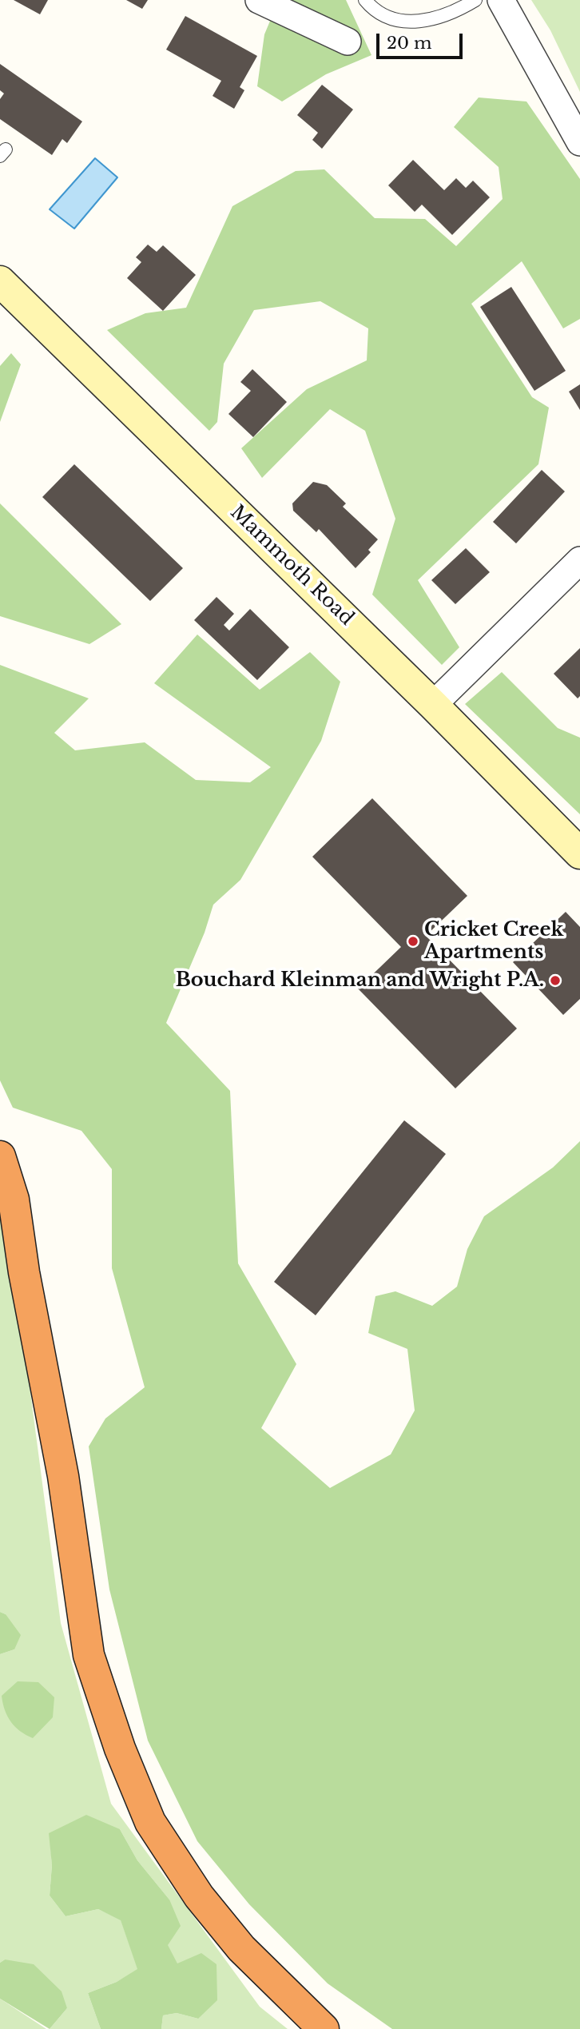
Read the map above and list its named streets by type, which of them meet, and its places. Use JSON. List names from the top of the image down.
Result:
{
  "streets": {
    "main road": ["Mammoth Road"]
  },
  "places": ["Cricket Creek Apartments", "Bouchard Kleinman and Wright P.A."],
  "scale_bar": "20 m"
}
